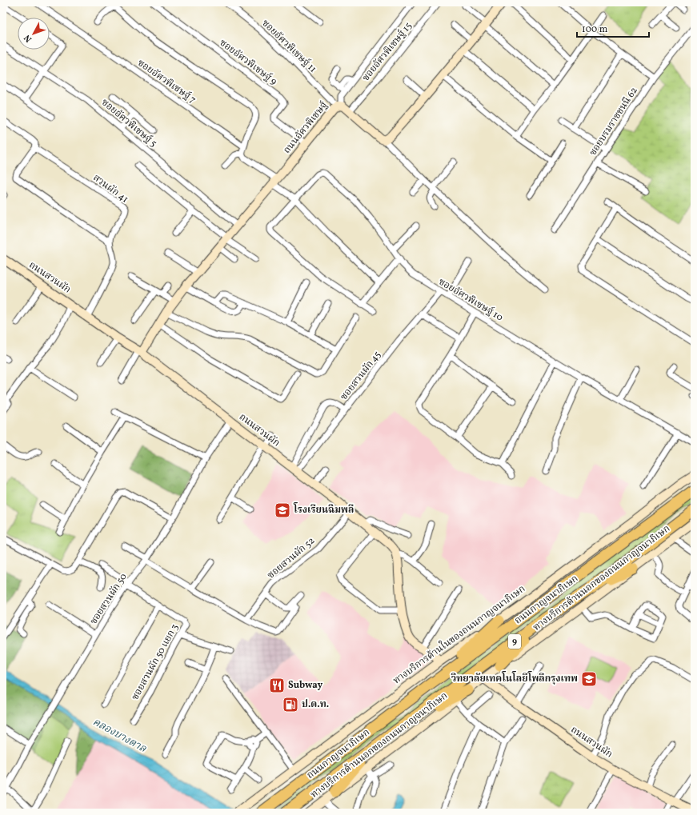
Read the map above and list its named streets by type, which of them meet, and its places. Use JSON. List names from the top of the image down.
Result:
{
  "streets": {
    "highway": ["ถนนกาญจนาภิเษก", "9"],
    "street": [
      "ซอยอัศวพิเชษฐ์ 11",
      "ซอยอัศวพิเชษฐ์ 15",
      "ซอยอัศวพิเชษฐ์ 9",
      "ซอยอัศวพิเชษฐ์ 7",
      "ซอยบรมราชชนนี 62",
      "ซอยอัศวพิเชษฐ์ 5",
      "ถนนอัศวพิเชษฐ์",
      "สวนผัก 41",
      "ถนนสวนผัก",
      "ซอยอัศวพิเชษฐ์ 10",
      "ซอยสวนผัก 45",
      "ซอยสวนผัก 52",
      "ทางบริการด้านนอกของถนนกาญจนาภิเษก",
      "ซอยสวนผัก 50",
      "ทางบริการด้านในของถนนกาญจนาภิเษก",
      "ซอยสวนผัก 50 แยก 3"
    ]
  },
  "crossings": [
    ["ซอยอัศวพิเชษฐ์ 11", "ถนนอัศวพิเชษฐ์"],
    ["ซอยอัศวพิเชษฐ์ 15", "ถนนอัศวพิเชษฐ์"],
    ["ซอยอัศวพิเชษฐ์ 9", "ถนนอัศวพิเชษฐ์"],
    ["ซอยอัศวพิเชษฐ์ 5", "ถนนอัศวพิเชษฐ์"],
    ["ถนนอัศวพิเชษฐ์", "ถนนสวนผัก"],
    ["ถนนสวนผัก", "ซอยสวนผัก 45"],
    ["ถนนสวนผัก", "ซอยสวนผัก 52"],
    ["ถนนสวนผัก", "ทางบริการด้านนอกของถนนกาญจนาภิเษก"],
    ["ถนนสวนผัก", "ซอยสวนผัก 50"],
    ["ซอยอัศวพิเชษฐ์ 10", "ซอยสวนผัก 45"],
    ["ซอยสวนผัก 50", "ซอยสวนผัก 50 แยก 3"]
  ],
  "water": ["คลองบางตาล"],
  "places": {
    "school or university": ["โรงเรียนฉิมพลี", "วิทยาลัยเทคโนโลยีโพลีกรุงเทพ"],
    "restaurant": ["Subway"],
    "fuel station": ["ป.ต.ท."]
  },
  "scale_bar": "100 m",
  "north": "bottom left"
}
